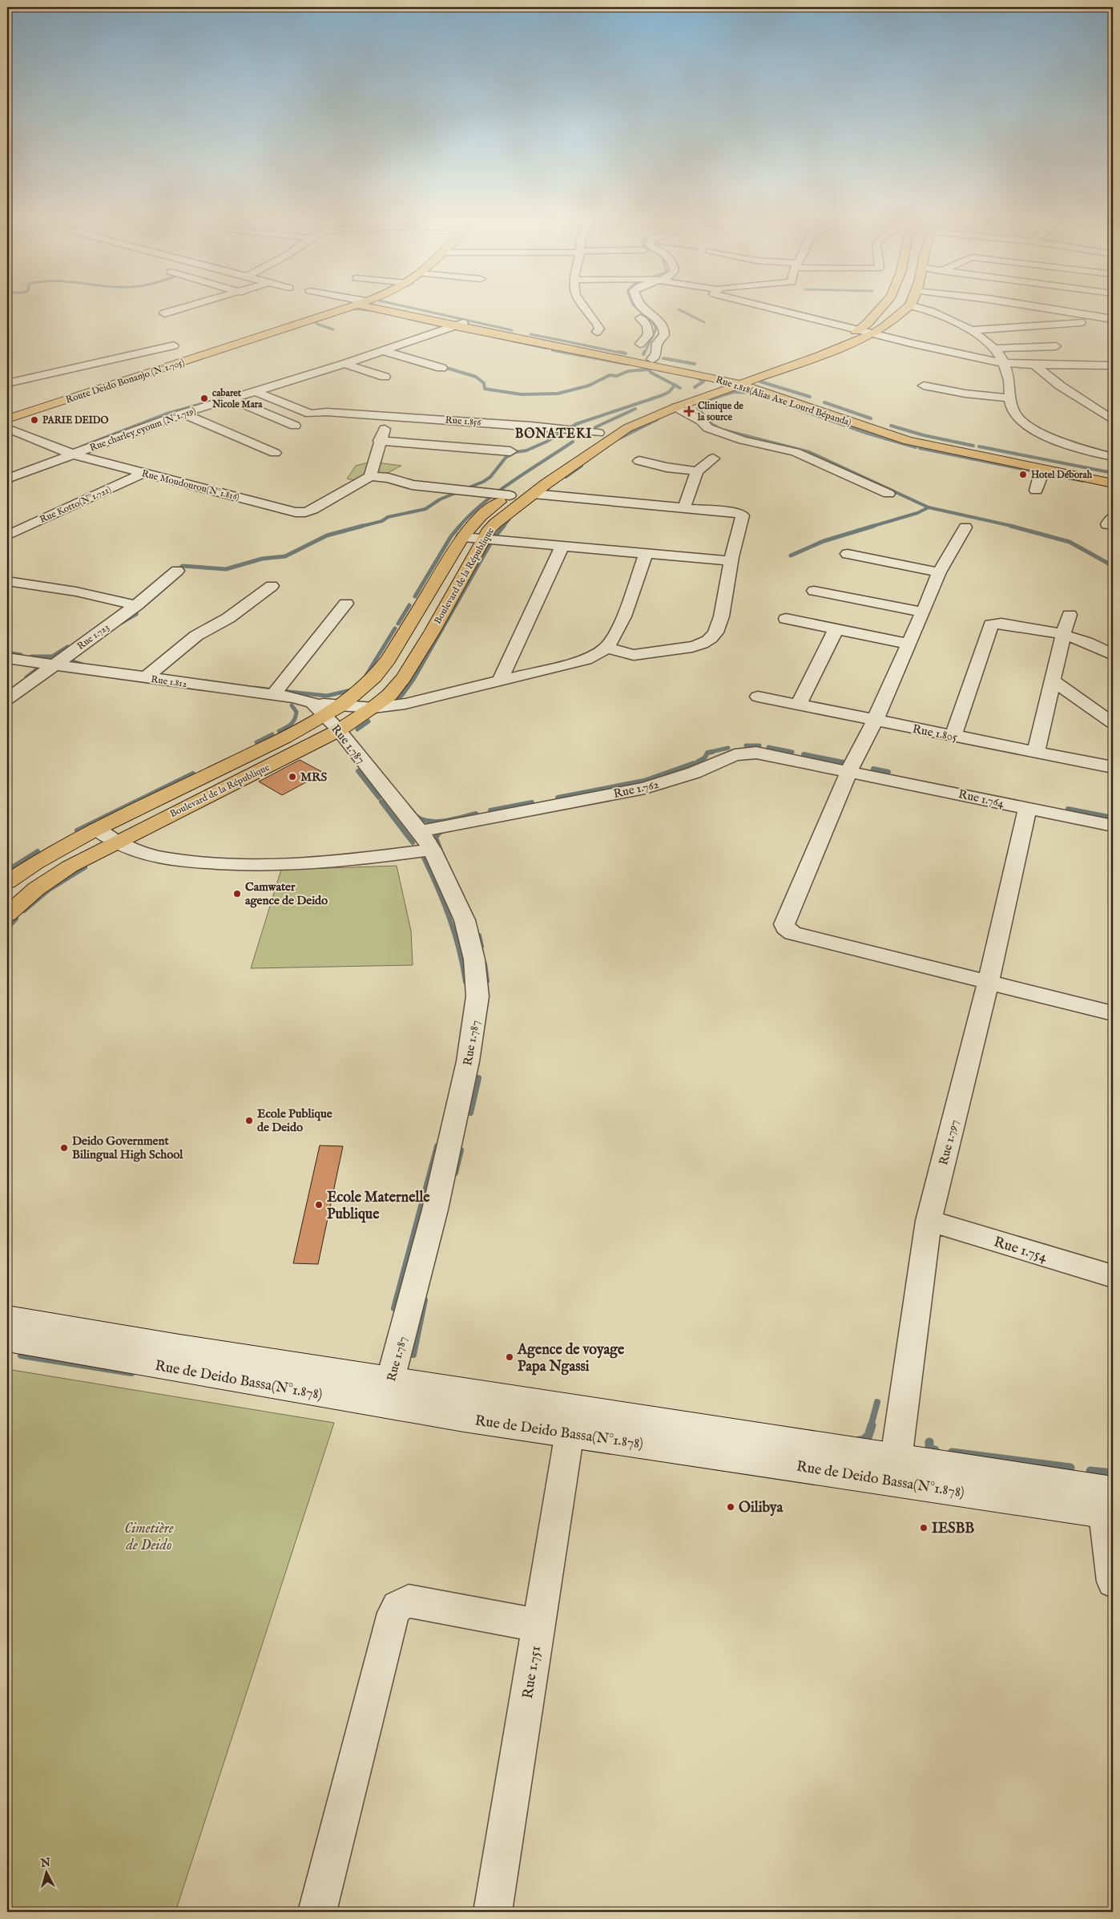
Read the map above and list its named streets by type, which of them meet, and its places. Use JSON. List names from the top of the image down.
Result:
{
  "streets": {
    "main road": [
      "Route Deido Bonanjo (N°1.705)",
      "Rue 1.818(Alias Axe Lourd Bépanda)",
      "Boulevard de la République",
      "Rue de Deido Bassa(N°1.878)"
    ],
    "street": [
      "Rue 1.856",
      "Rue charley eyoum (N°1.719)",
      "Rue Moudourou(N°1.816)",
      "Rue Kotto(N°1.721)",
      "Rue 1.723",
      "Rue 1.812",
      "Rue 1.805",
      "Rue 1.787",
      "Rue 1.762",
      "Rue 1.764",
      "Rue 1.797",
      "Rue 1.754",
      "Rue 1.751"
    ]
  },
  "crossings": [
    ["Rue 1.818(Alias Axe Lourd Bépanda)", "Rue charley eyoum (N°1.719)"],
    ["Rue 1.818(Alias Axe Lourd Bépanda)", "Boulevard de la République"],
    ["Rue 1.856", "Rue charley eyoum (N°1.719)"],
    ["Rue 1.856", "Boulevard de la République"],
    ["Rue charley eyoum (N°1.719)", "Rue Moudourou(N°1.816)"],
    ["Rue Moudourou(N°1.816)", "Rue Kotto(N°1.721)"],
    ["Boulevard de la République", "Rue 1.812"],
    ["Boulevard de la République", "Rue 1.787"],
    ["Rue 1.723", "Rue 1.812"],
    ["Rue 1.787", "Rue 1.762"],
    ["Rue 1.787", "Rue de Deido Bassa(N°1.878)"],
    ["Rue 1.762", "Rue 1.764"],
    ["Rue 1.764", "Rue 1.797"],
    ["Rue 1.797", "Rue 1.754"],
    ["Rue 1.797", "Rue de Deido Bassa(N°1.878)"],
    ["Rue de Deido Bassa(N°1.878)", "Rue 1.751"]
  ],
  "districts": ["BONATEKI"],
  "parks": ["Cimetière de Deido"],
  "places": {
    "other": [
      "cabaret Nicole Mara",
      "PARIE DEIDO",
      "Hotel Déborah",
      "MRS",
      "Camwater agence de Deido",
      "Ecole Publique de Deido",
      "Deido Government Bilingual High School",
      "Ecole Maternelle Publique",
      "Agence de voyage Papa Ngassi",
      "Oilibya",
      "IESBB"
    ],
    "health": ["Clinique de la source"]
  },
  "north": "top"
}
